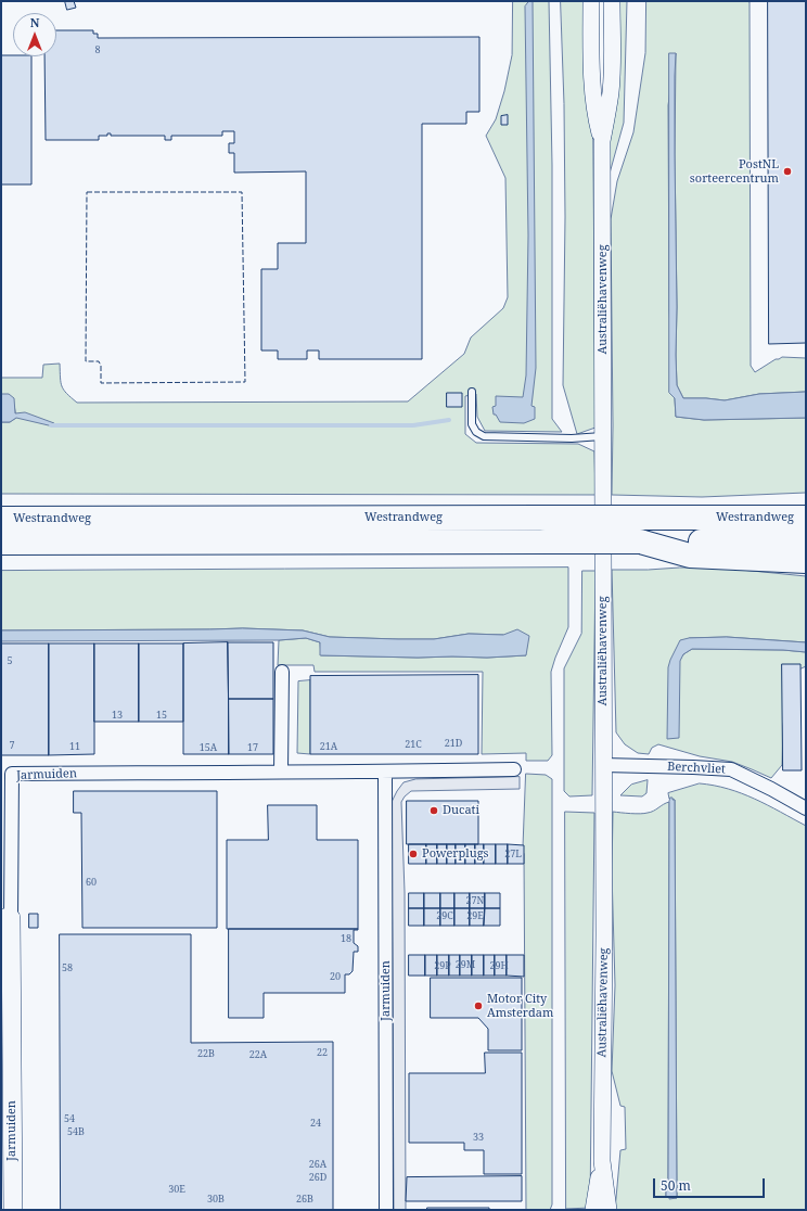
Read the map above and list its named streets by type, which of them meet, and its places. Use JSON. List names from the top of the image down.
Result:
{
  "streets": {
    "highway": ["Westrandweg"],
    "main road": ["Jarmuiden"],
    "street": ["Australiëhavenweg", "Berchvliet"]
  },
  "crossings": [
    ["Australiëhavenweg", "Berchvliet"]
  ],
  "places": [
    "PostNL sorteercentrum",
    "Ducati",
    "Powerplugs",
    "Motor City Amsterdam"
  ],
  "house_numbers": [
    "8",
    "5",
    "13",
    "15",
    "21D",
    "21C",
    "7",
    "11",
    "21A",
    "15A",
    "17",
    "27L",
    "60",
    "27N",
    "29C",
    "29E",
    "18",
    "29M",
    "29P",
    "29H",
    "58",
    "20",
    "22",
    "22B",
    "22A",
    "54",
    "24",
    "54B",
    "33",
    "26A",
    "26D",
    "30E",
    "30B",
    "26B"
  ],
  "scale_bar": "50 m",
  "north": "top"
}
